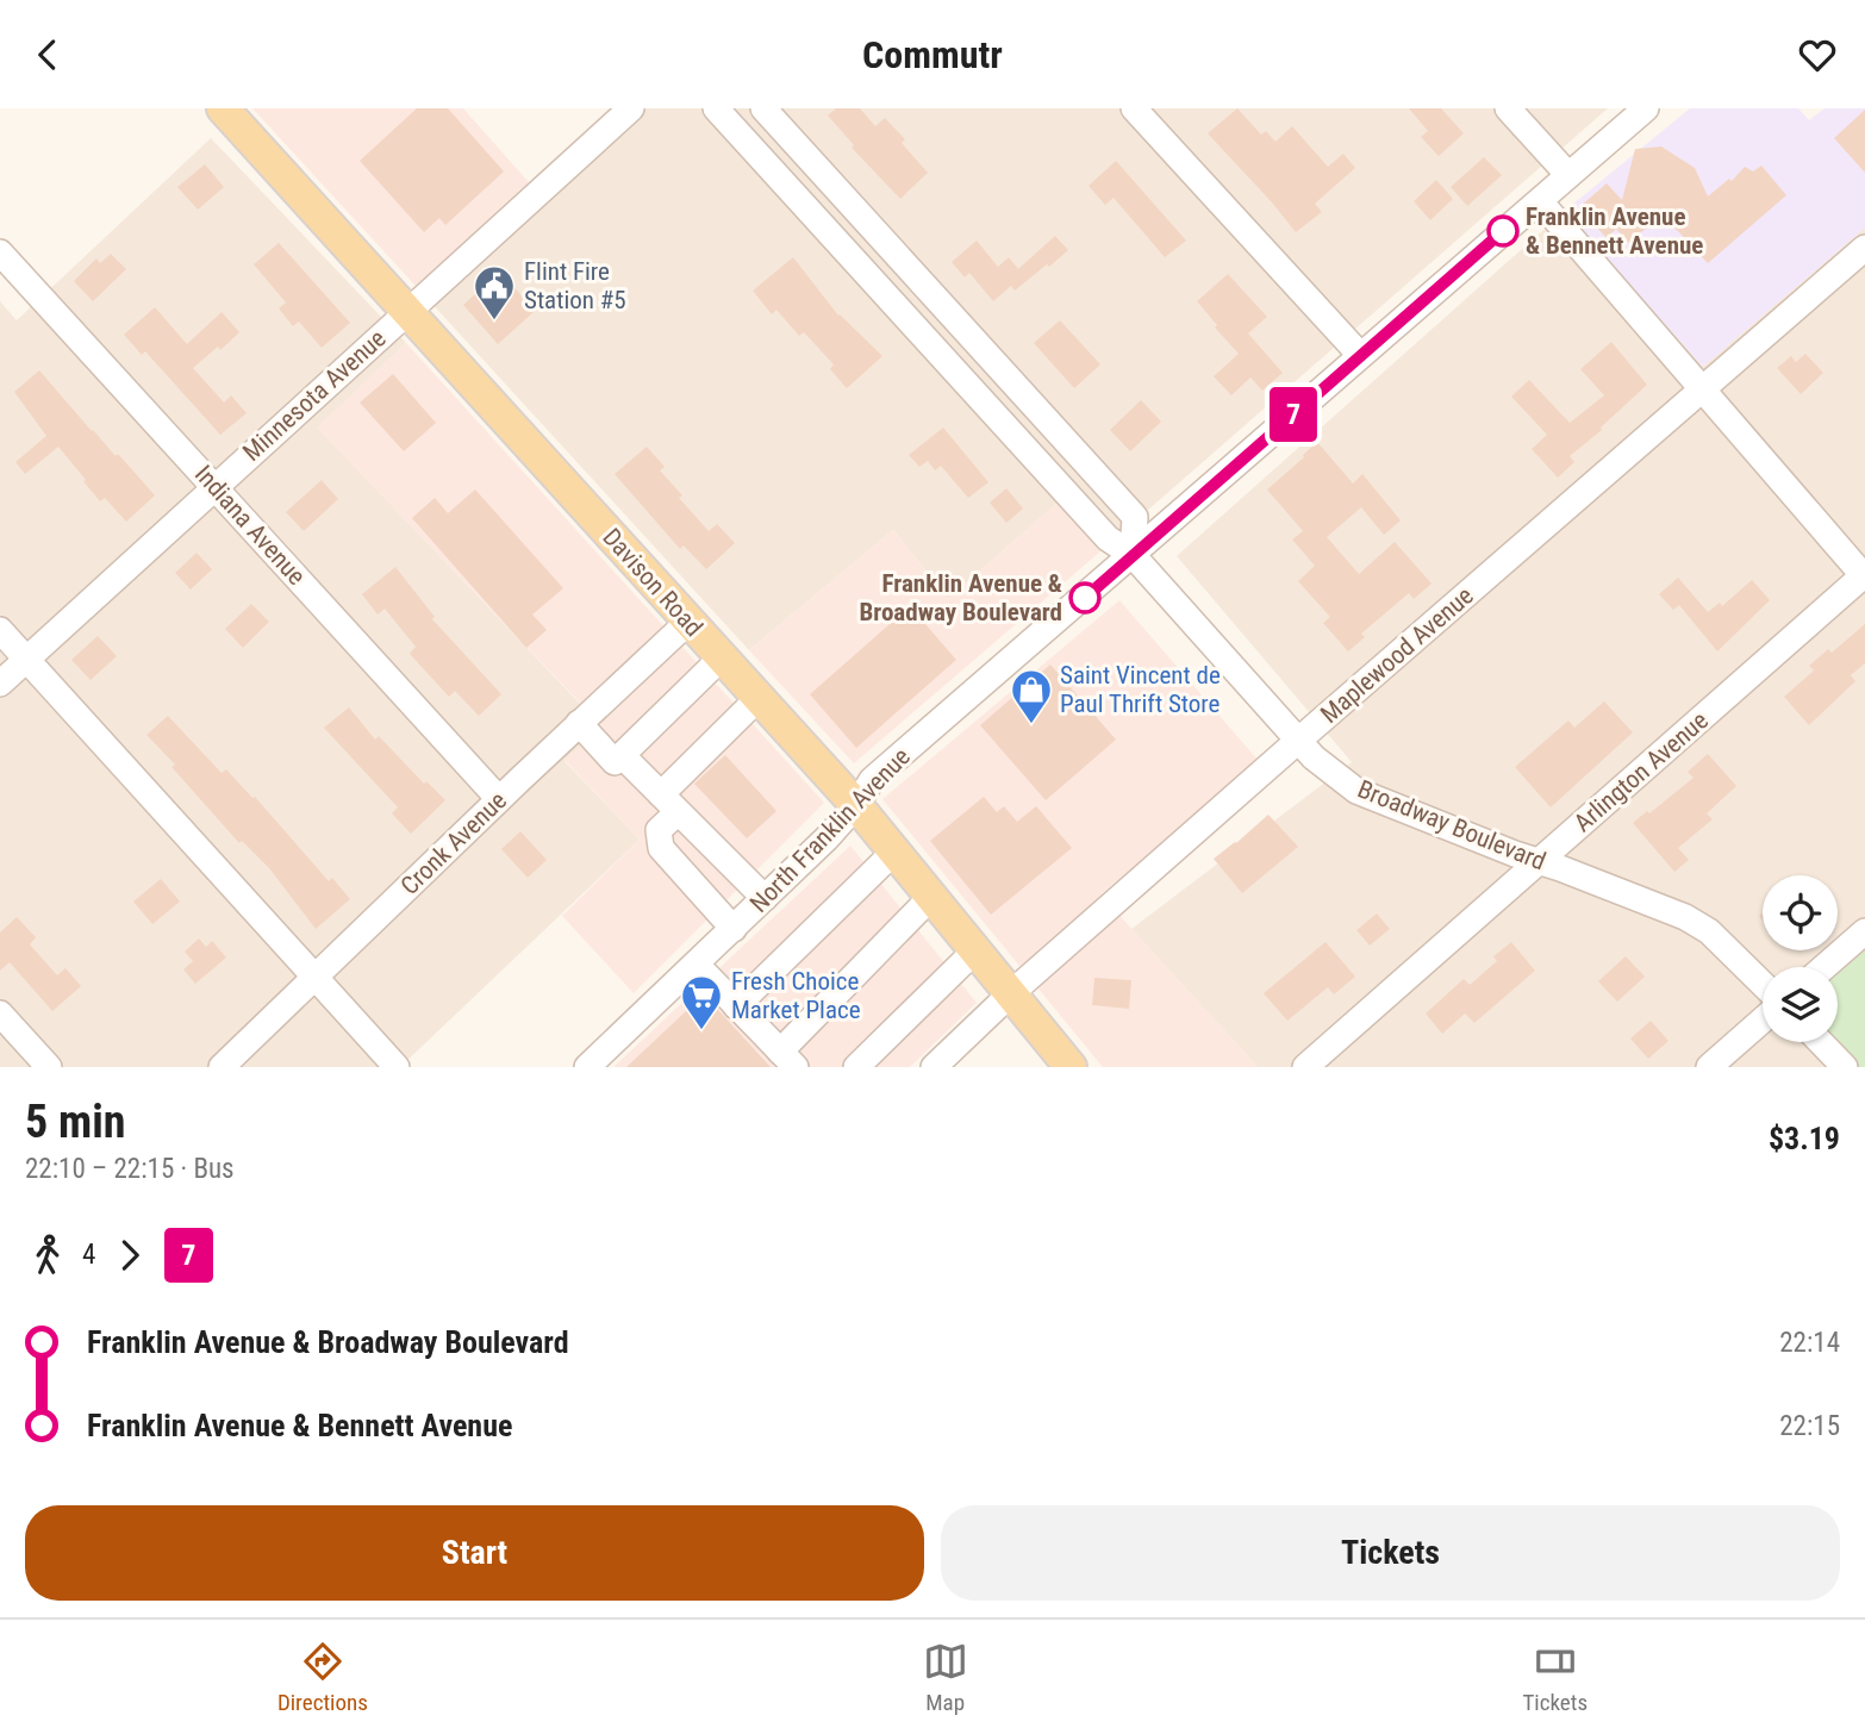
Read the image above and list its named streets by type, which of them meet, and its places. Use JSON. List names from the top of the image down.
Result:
{
  "streets": {
    "main road": ["Davison Road"],
    "street": [
      "Minnesota Avenue",
      "Indiana Avenue",
      "Maplewood Avenue",
      "Arlington Avenue",
      "Broadway Boulevard",
      "North Franklin Avenue",
      "Cronk Avenue"
    ]
  },
  "crossings": [
    ["Minnesota Avenue", "Indiana Avenue"],
    ["Minnesota Avenue", "Davison Road"],
    ["Indiana Avenue", "Cronk Avenue"],
    ["Davison Road", "Maplewood Avenue"],
    ["Davison Road", "North Franklin Avenue"],
    ["Davison Road", "Cronk Avenue"],
    ["Maplewood Avenue", "Broadway Boulevard"],
    ["Arlington Avenue", "Broadway Boulevard"],
    ["Broadway Boulevard", "North Franklin Avenue"]
  ],
  "places": {
    "other": ["Franklin Avenue & Bennett Avenue", "Franklin Avenue & Broadway Boulevard"],
    "public building": ["Flint Fire Station #5"],
    "shop": ["Saint Vincent de Paul Thrift Store"],
    "supermarket": ["Fresh Choice Market Place"]
  },
  "lines": ["bus line 7"],
  "page": {
    "header": "Commutr",
    "on_map": "7",
    "heading": ["5 min", "22:10 – 22:15 · Bus", "$3.19"],
    "legs": ["4", "7"],
    "list": [
      {
        "name": "Franklin Avenue & Broadway Boulevard",
        "value": "22:14"
      },
      {
        "name": "Franklin Avenue & Bennett Avenue",
        "value": "22:15"
      }
    ],
    "buttons": ["Start", "Tickets"],
    "tabs": ["Directions", "Map", "Tickets"]
  }
}
